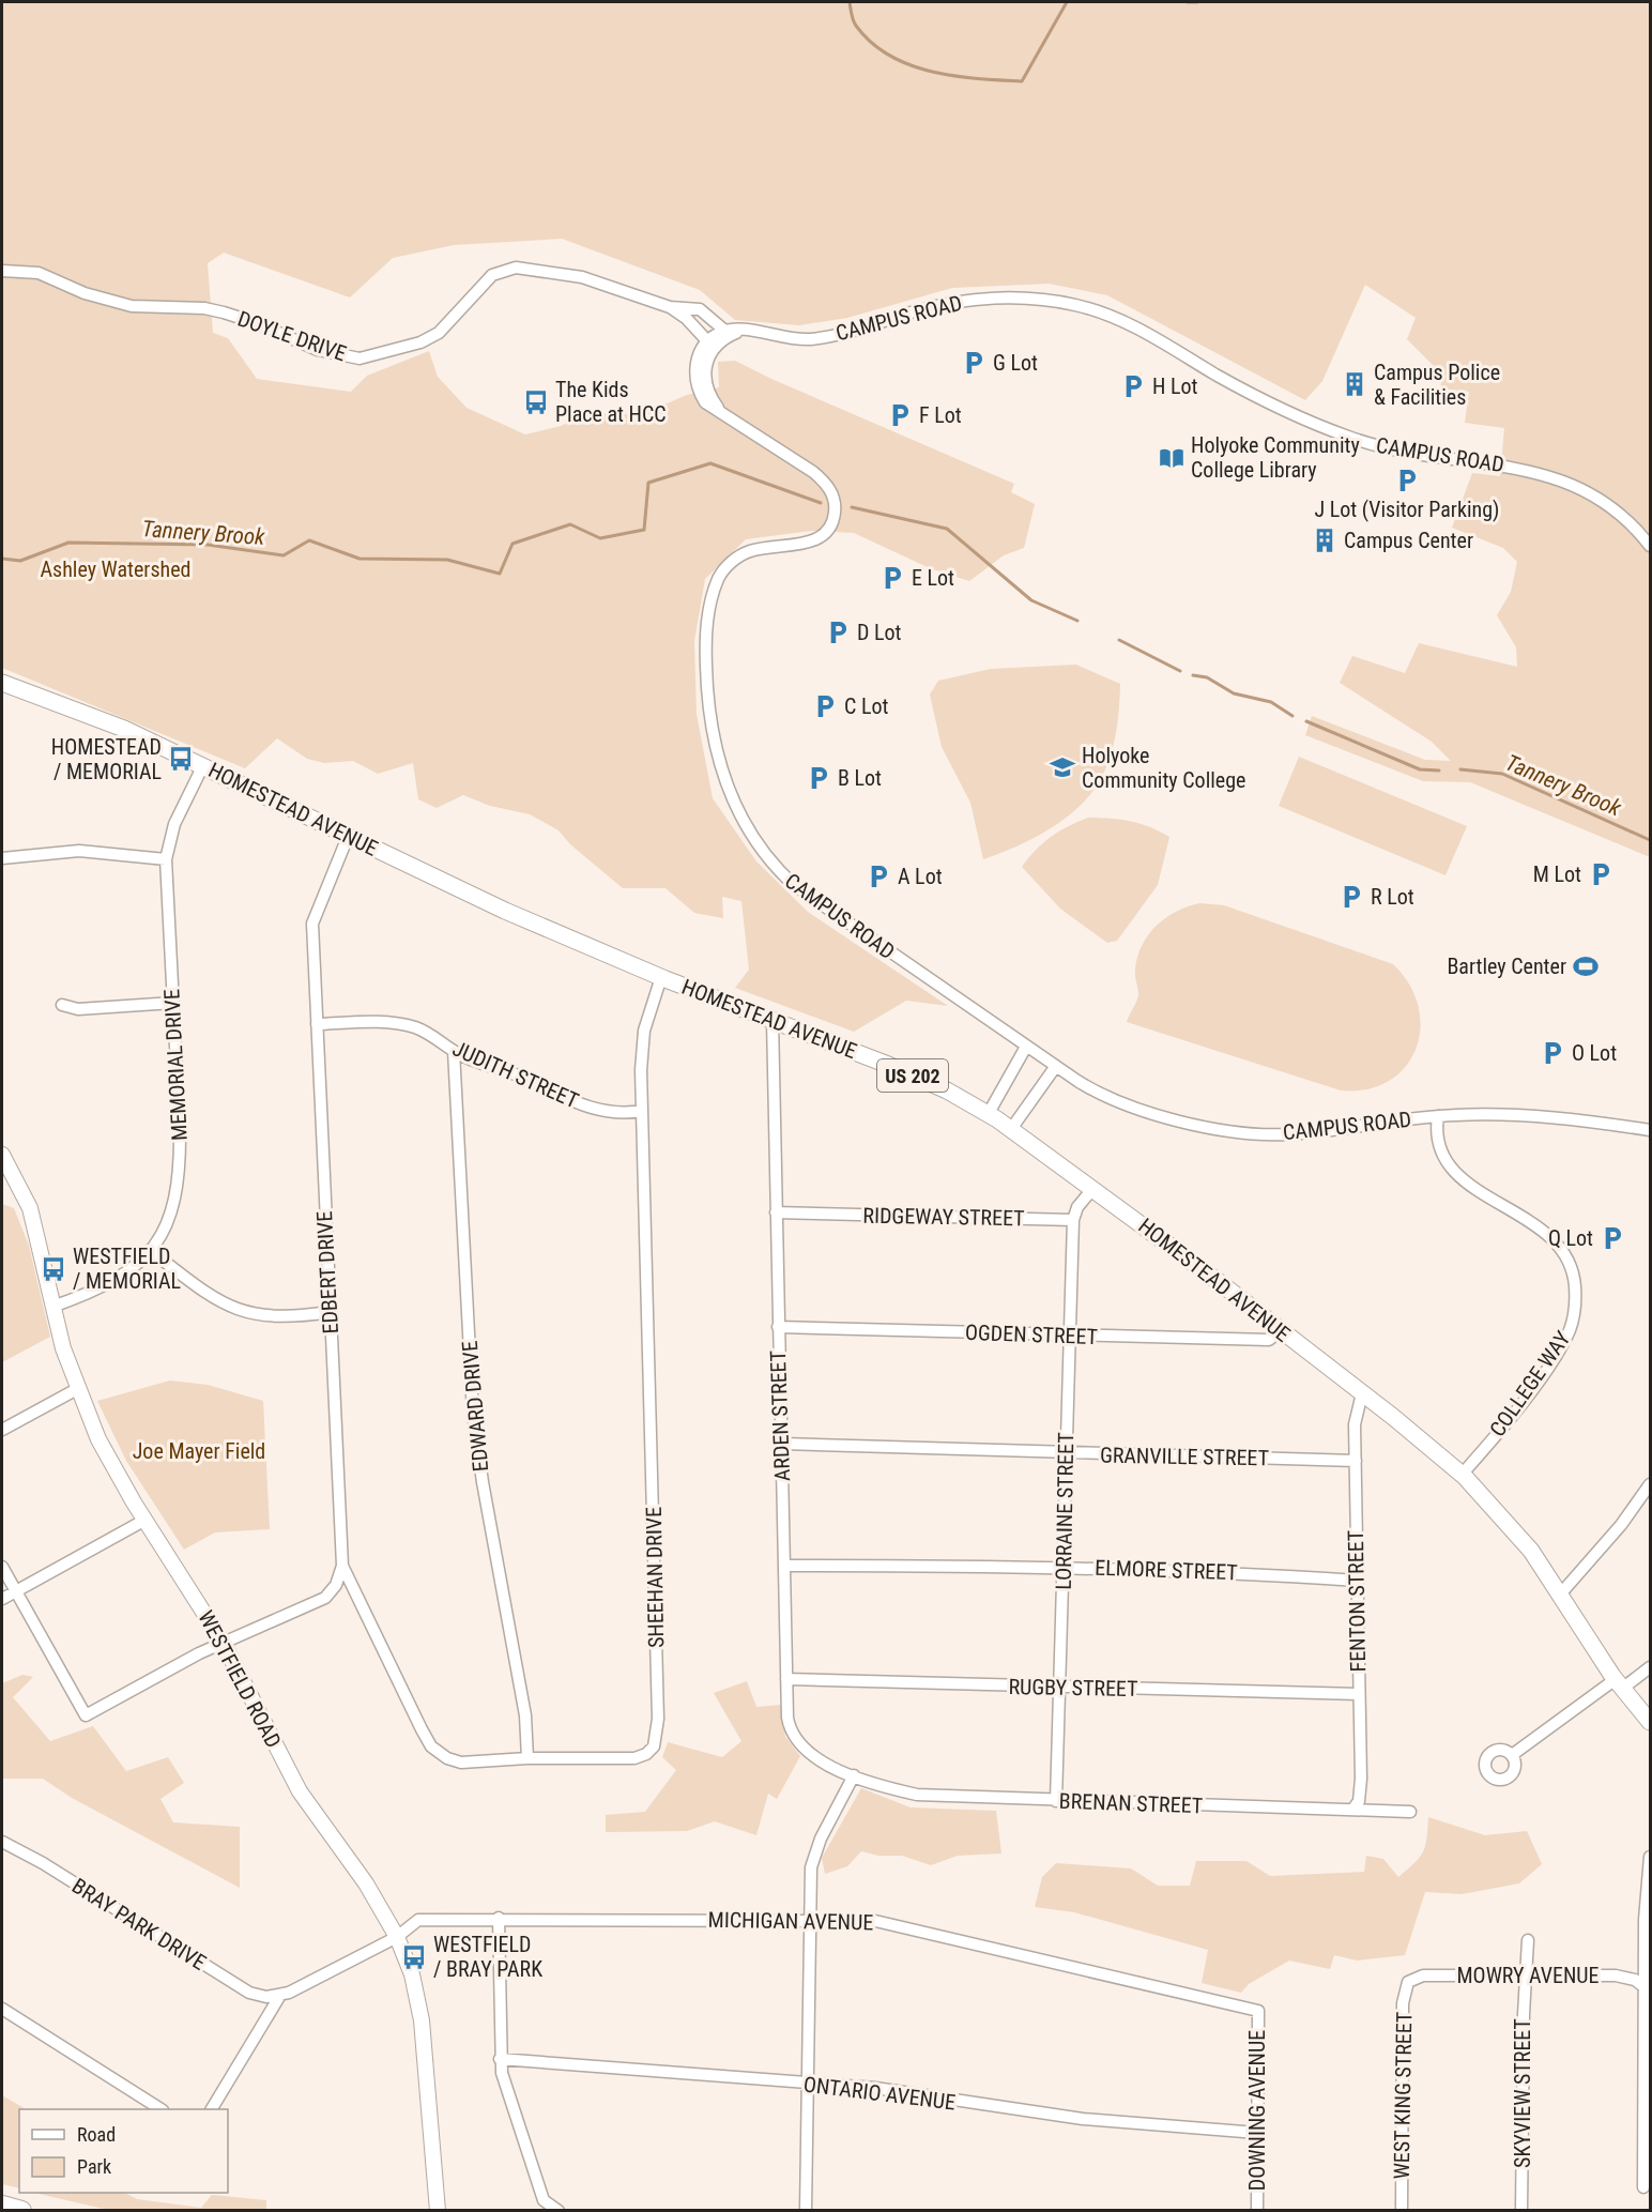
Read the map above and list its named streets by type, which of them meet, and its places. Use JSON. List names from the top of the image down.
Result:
{
  "streets": {
    "main road": ["HOMESTEAD AVENUE", "US 202", "WESTFIELD ROAD"],
    "street": [
      "CAMPUS ROAD",
      "DOYLE DRIVE",
      "MEMORIAL DRIVE",
      "JUDITH STREET",
      "RIDGEWAY STREET",
      "EDBERT DRIVE",
      "OGDEN STREET",
      "COLLEGE WAY",
      "EDWARD DRIVE",
      "ARDEN STREET",
      "GRANVILLE STREET",
      "LORRAINE STREET",
      "ELMORE STREET",
      "SHEEHAN DRIVE",
      "FENTON STREET",
      "RUGBY STREET",
      "BRENAN STREET",
      "MICHIGAN AVENUE",
      "BRAY PARK DRIVE",
      "MOWRY AVENUE",
      "ONTARIO AVENUE",
      "SKYVIEW STREET",
      "WEST KING STREET",
      "DOWNING AVENUE"
    ]
  },
  "crossings": [
    ["CAMPUS ROAD", "DOYLE DRIVE"],
    ["CAMPUS ROAD", "COLLEGE WAY"],
    ["HOMESTEAD AVENUE", "MEMORIAL DRIVE"],
    ["HOMESTEAD AVENUE", "EDBERT DRIVE"],
    ["HOMESTEAD AVENUE", "OGDEN STREET"],
    ["HOMESTEAD AVENUE", "COLLEGE WAY"],
    ["HOMESTEAD AVENUE", "ARDEN STREET"],
    ["HOMESTEAD AVENUE", "SHEEHAN DRIVE"],
    ["HOMESTEAD AVENUE", "FENTON STREET"],
    ["MEMORIAL DRIVE", "WESTFIELD ROAD"],
    ["JUDITH STREET", "EDBERT DRIVE"],
    ["JUDITH STREET", "EDWARD DRIVE"],
    ["JUDITH STREET", "SHEEHAN DRIVE"],
    ["RIDGEWAY STREET", "ARDEN STREET"],
    ["RIDGEWAY STREET", "LORRAINE STREET"],
    ["EDBERT DRIVE", "SHEEHAN DRIVE"],
    ["EDBERT DRIVE", "WESTFIELD ROAD"],
    ["OGDEN STREET", "ARDEN STREET"],
    ["OGDEN STREET", "LORRAINE STREET"],
    ["EDWARD DRIVE", "SHEEHAN DRIVE"],
    ["ARDEN STREET", "GRANVILLE STREET"],
    ["ARDEN STREET", "ELMORE STREET"],
    ["ARDEN STREET", "RUGBY STREET"],
    ["ARDEN STREET", "BRENAN STREET"],
    ["GRANVILLE STREET", "LORRAINE STREET"],
    ["GRANVILLE STREET", "FENTON STREET"],
    ["LORRAINE STREET", "ELMORE STREET"],
    ["LORRAINE STREET", "RUGBY STREET"],
    ["LORRAINE STREET", "BRENAN STREET"],
    ["ELMORE STREET", "FENTON STREET"],
    ["FENTON STREET", "RUGBY STREET"],
    ["FENTON STREET", "BRENAN STREET"],
    ["WESTFIELD ROAD", "MICHIGAN AVENUE"],
    ["MICHIGAN AVENUE", "DOWNING AVENUE"],
    ["MOWRY AVENUE", "SKYVIEW STREET"],
    ["MOWRY AVENUE", "WEST KING STREET"],
    ["ONTARIO AVENUE", "DOWNING AVENUE"]
  ],
  "water": ["Tannery Brook"],
  "parks": ["Ashley Watershed", "Joe Mayer Field"],
  "places": {
    "parking": [
      "G Lot",
      "H Lot",
      "F Lot",
      "J Lot (Visitor Parking)",
      "E Lot",
      "D Lot",
      "C Lot",
      "B Lot",
      "M Lot",
      "A Lot",
      "R Lot",
      "O Lot",
      "Q Lot"
    ],
    "building": ["Campus Police & Facilities", "Campus Center"],
    "bus stop": [
      "The Kids Place at HCC",
      "HOMESTEAD / MEMORIAL",
      "WESTFIELD / MEMORIAL",
      "WESTFIELD / BRAY PARK"
    ],
    "library": ["Holyoke Community College Library"],
    "school or university": ["Holyoke Community College"],
    "sports": ["Bartley Center"]
  },
  "legend": ["Road", "Park"]
}
